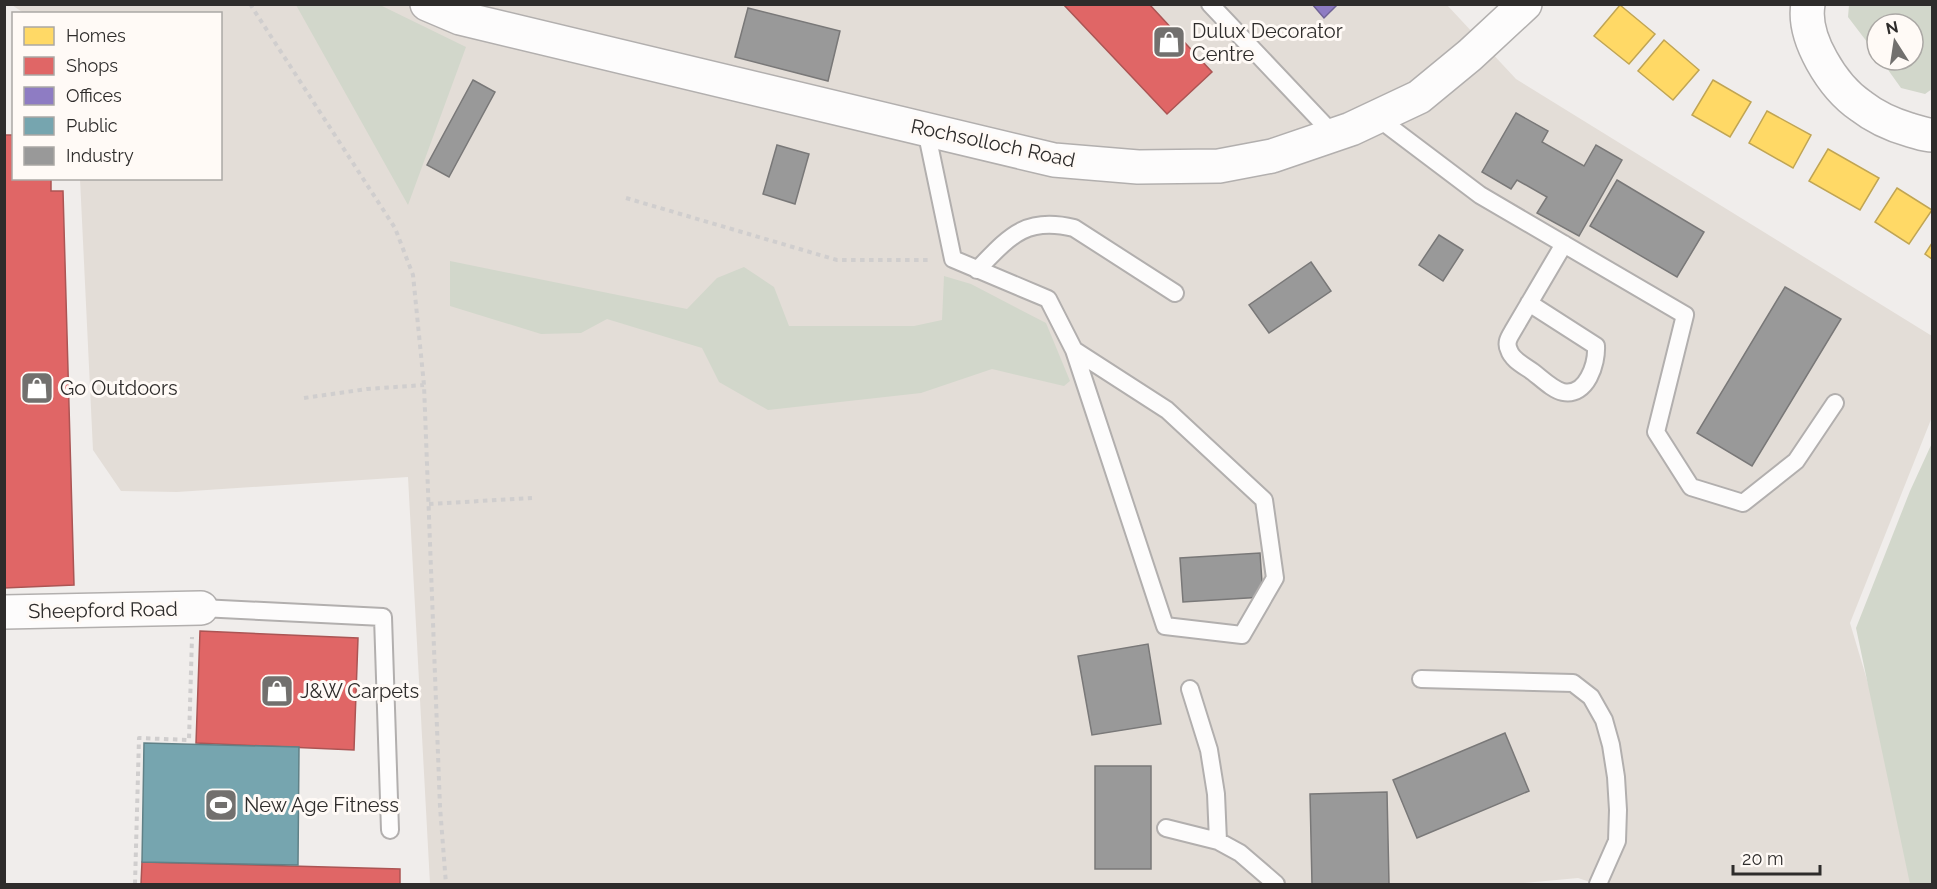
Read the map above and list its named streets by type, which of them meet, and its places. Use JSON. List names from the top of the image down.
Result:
{
  "streets": {
    "street": ["Rochsolloch Road", "Sheepford Road"]
  },
  "places": {
    "shop": ["Dulux Decorator Centre", "Go Outdoors", "J&W Carpets"],
    "sports": ["New Age Fitness"]
  },
  "legend": [
    "Homes",
    "Shops",
    "Offices",
    "Public",
    "Industry"
  ],
  "scale_bar": "20 m",
  "north": "top"
}
